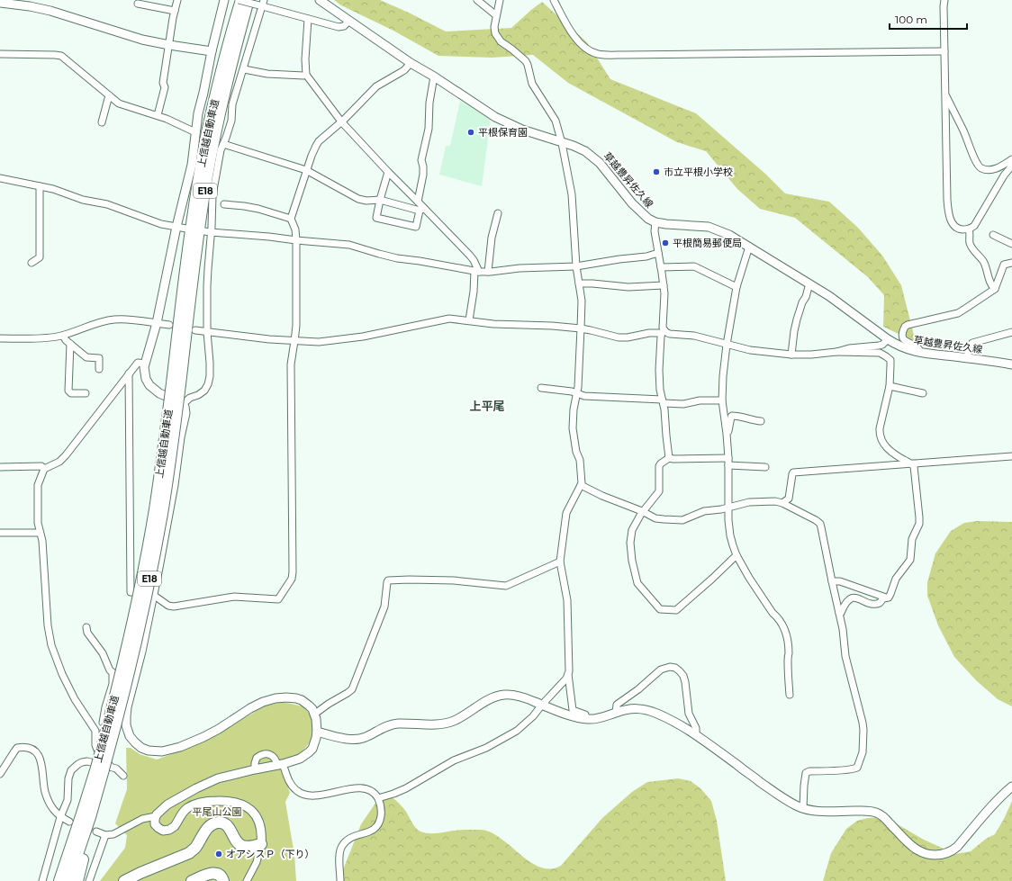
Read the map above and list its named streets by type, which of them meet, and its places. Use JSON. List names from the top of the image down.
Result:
{
  "streets": {
    "highway": ["上信越自動車道", "E18"],
    "street": ["草越豊昇佐久線"]
  },
  "districts": ["上平尾"],
  "parks": ["平尾山公園"],
  "places": [
    "平根保育園",
    "市立平根小学校",
    "平根簡易郵便局",
    "オアシスＰ（下り）"
  ],
  "scale_bar": "100 m"
}
